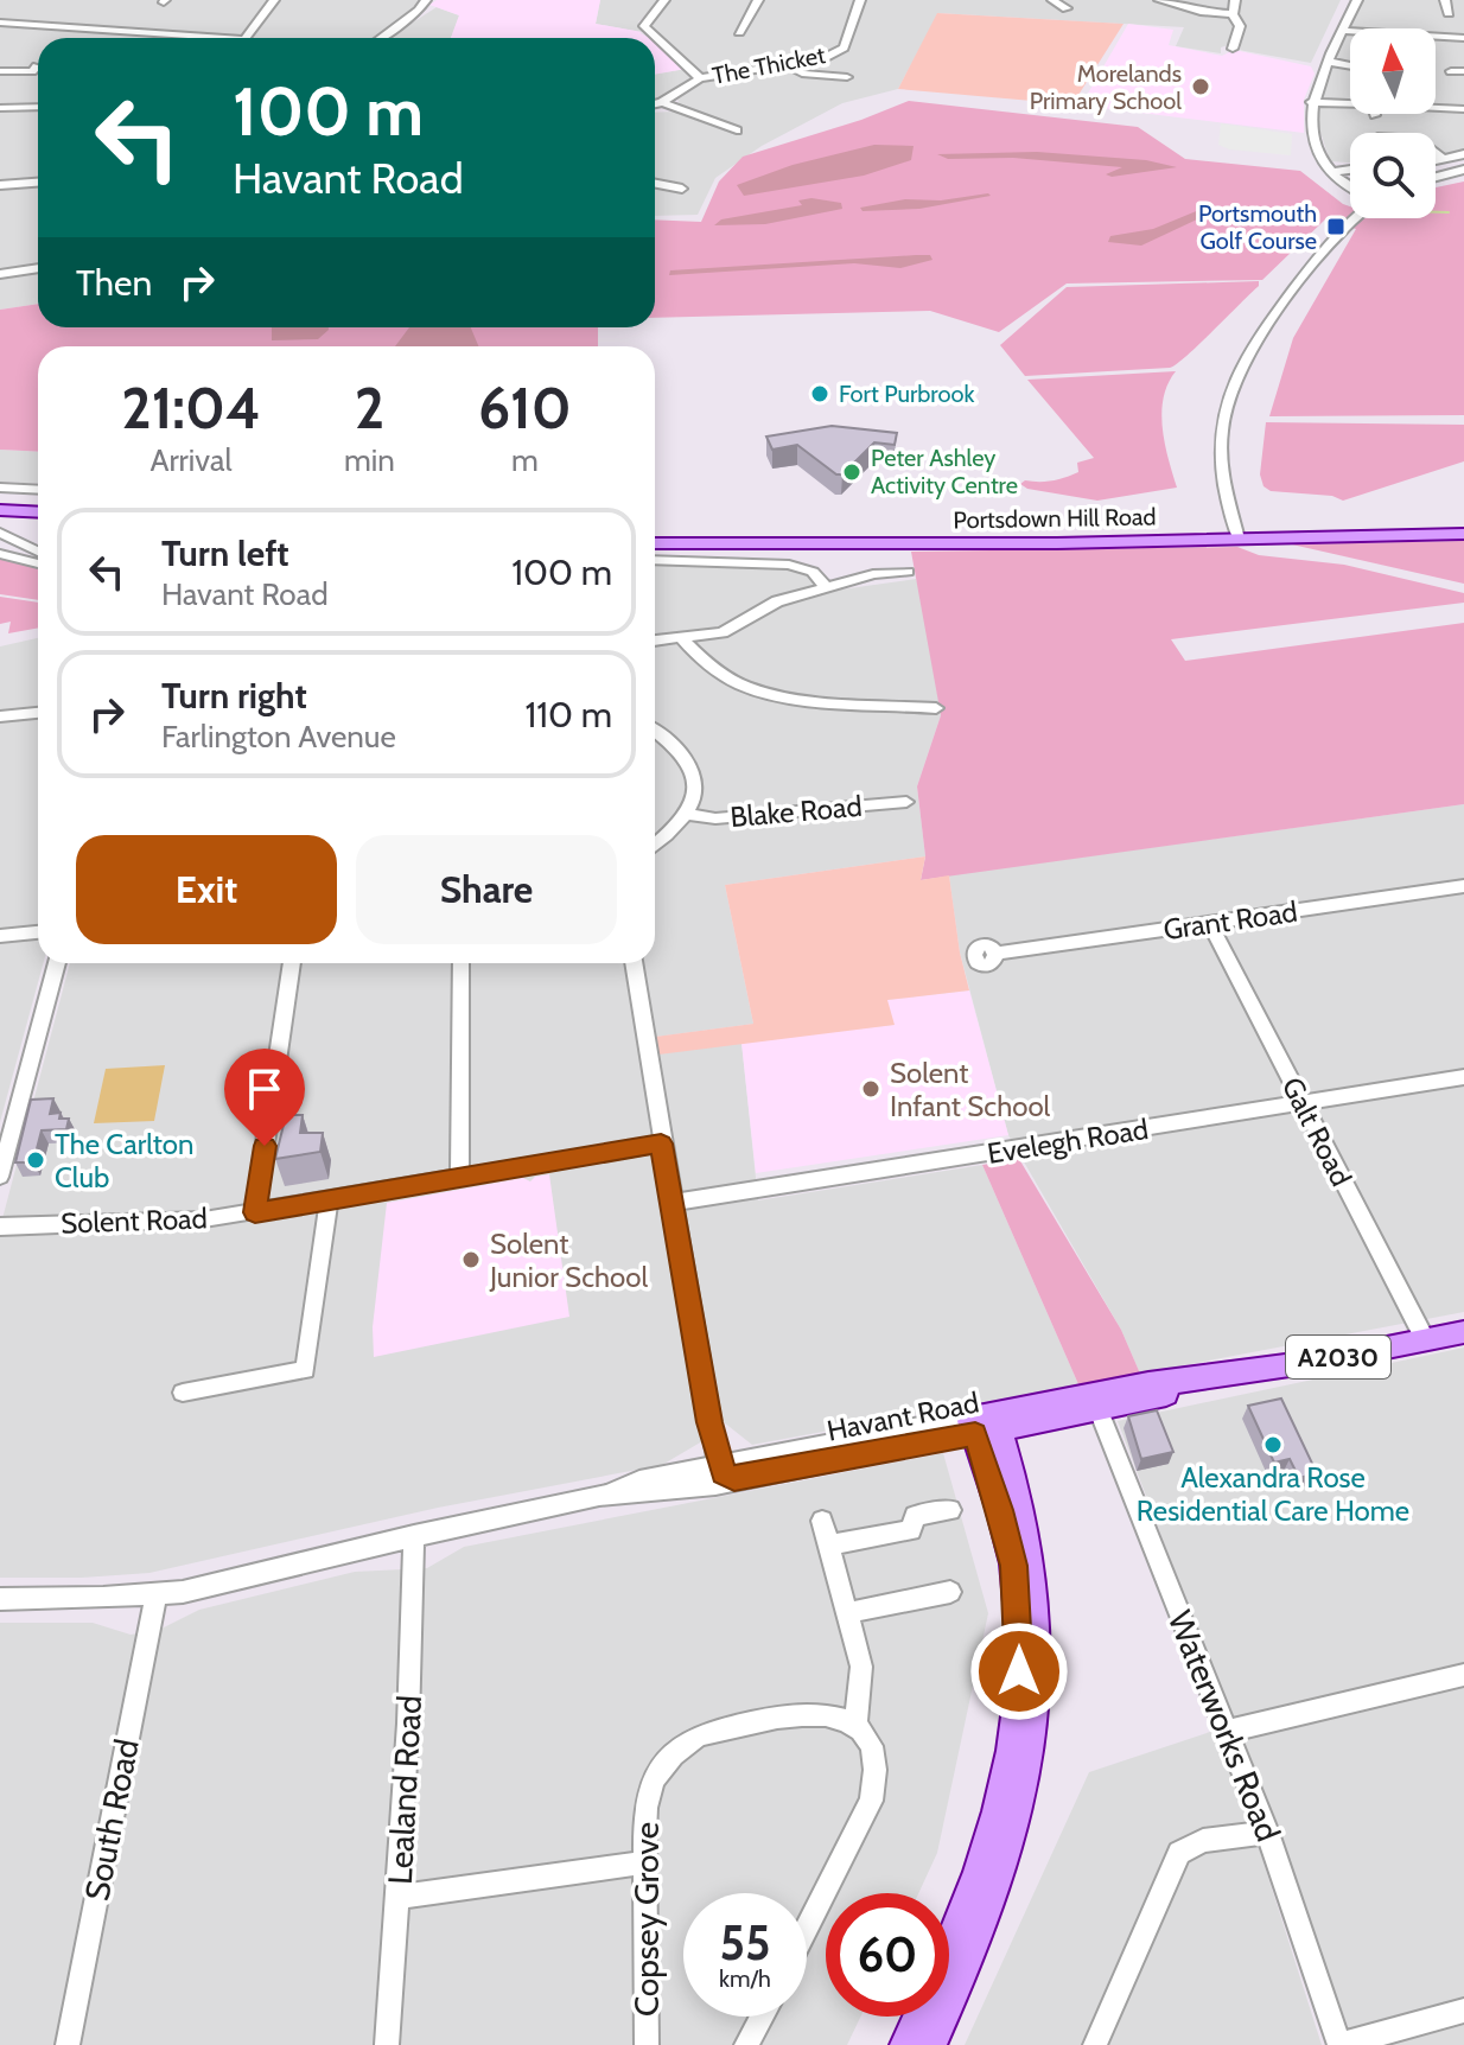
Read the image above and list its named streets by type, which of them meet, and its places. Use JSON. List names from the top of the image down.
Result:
{
  "streets": {
    "main road": ["Portsdown Hill Road", "A2030", "Havant Road"],
    "street": [
      "The Thicket",
      "Blake Road",
      "Grant Road",
      "Galt Road",
      "Evelegh Road",
      "Solent Road",
      "Waterworks Road",
      "Lealand Road",
      "South Road",
      "Copsey Grove"
    ]
  },
  "crossings": [
    ["Grant Road", "Galt Road"],
    ["Galt Road", "Evelegh Road"],
    ["Galt Road", "Havant Road"],
    ["Havant Road", "Waterworks Road"],
    ["Havant Road", "Lealand Road"],
    ["Havant Road", "South Road"]
  ],
  "places": {
    "other": [
      "Morelands Primary School",
      "Fort Purbrook",
      "Peter Ashley Activity Centre",
      "Solent Infant School",
      "The Carlton Club",
      "Solent Junior School",
      "Alexandra Rose Residential Care Home"
    ],
    "transit": ["Portsmouth Golf Course"]
  },
  "north": "top",
  "page": {
    "turn": ["100 m", "Havant Road"],
    "then": "Then",
    "eta": [
      "21:04",
      "Arrival",
      "2",
      "min",
      "610",
      "m"
    ],
    "list": [
      {
        "name": "Turn left",
        "note": "Havant Road",
        "value": "100 m"
      },
      {
        "name": "Turn right",
        "note": "Farlington Avenue",
        "value": "110 m"
      }
    ],
    "buttons": ["Exit", "Share"],
    "speed": "55 km/h",
    "limit": "60"
  }
}
